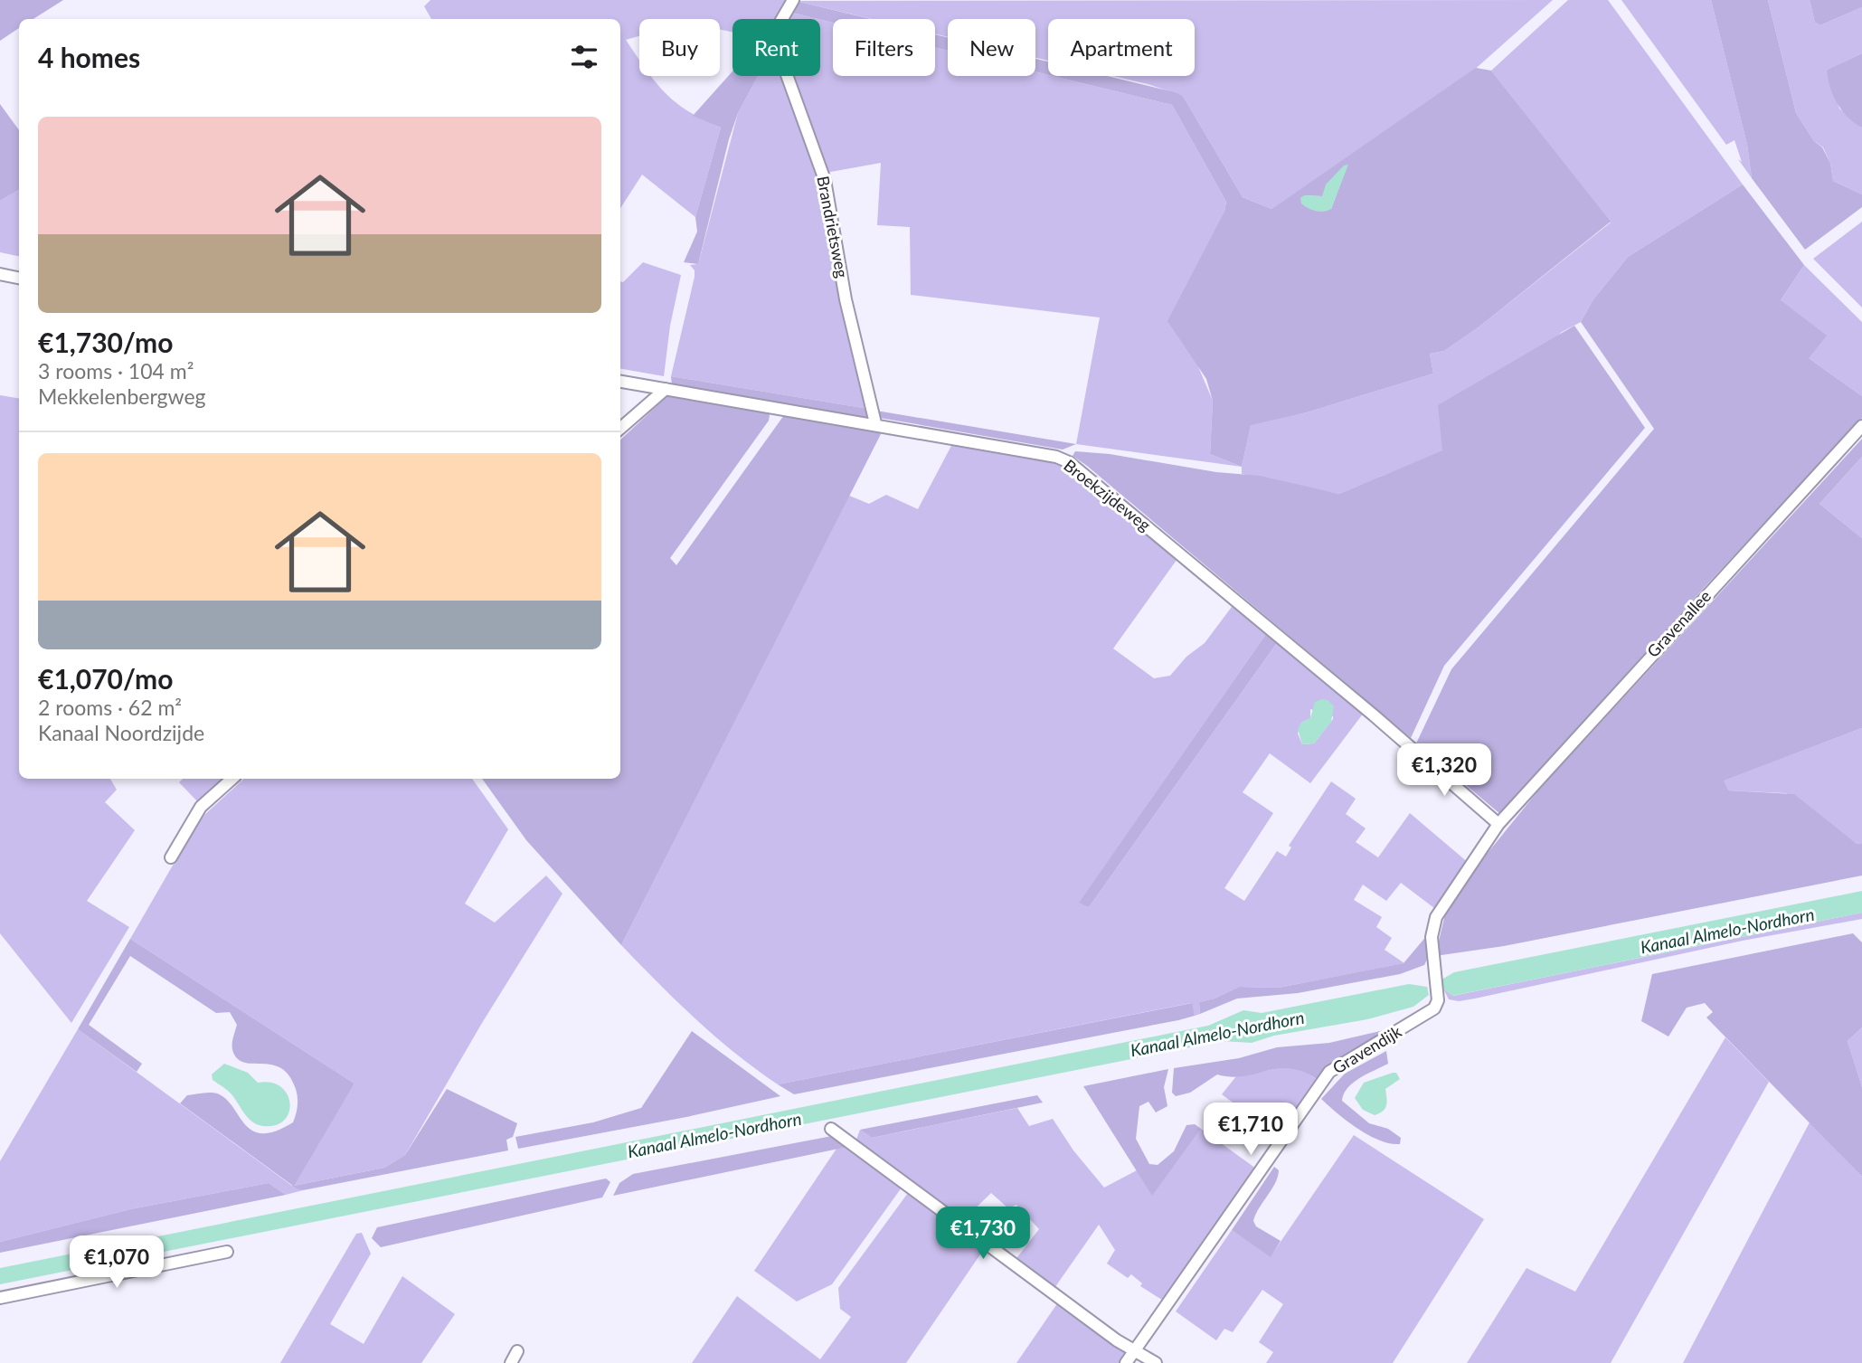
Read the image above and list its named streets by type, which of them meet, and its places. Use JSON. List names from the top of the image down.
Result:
{
  "streets": {
    "street": [
      "Brandrietsweg",
      "Broekzijdeweg",
      "Gravenallee",
      "Gravendijk"
    ]
  },
  "crossings": [
    ["Brandrietsweg", "Broekzijdeweg"],
    ["Broekzijdeweg", "Gravenallee"],
    ["Broekzijdeweg", "Gravendijk"],
    ["Gravenallee", "Gravendijk"]
  ],
  "water": ["Kanaal Almelo-Nordhorn"],
  "page": {
    "chip": [
      "Buy",
      "Rent",
      "Filters",
      "New",
      "Apartment"
    ],
    "heading": "4 homes",
    "list": [
      {
        "name": "€1,730/mo",
        "note": "3 rooms · 104 m² · Mekkelenbergweg"
      },
      {
        "name": "€1,070/mo",
        "note": "2 rooms · 62 m² · Kanaal Noordzijde"
      }
    ],
    "price": [
      "€1,320",
      "€1,710",
      "€1,730",
      "€1,070"
    ]
  }
}
